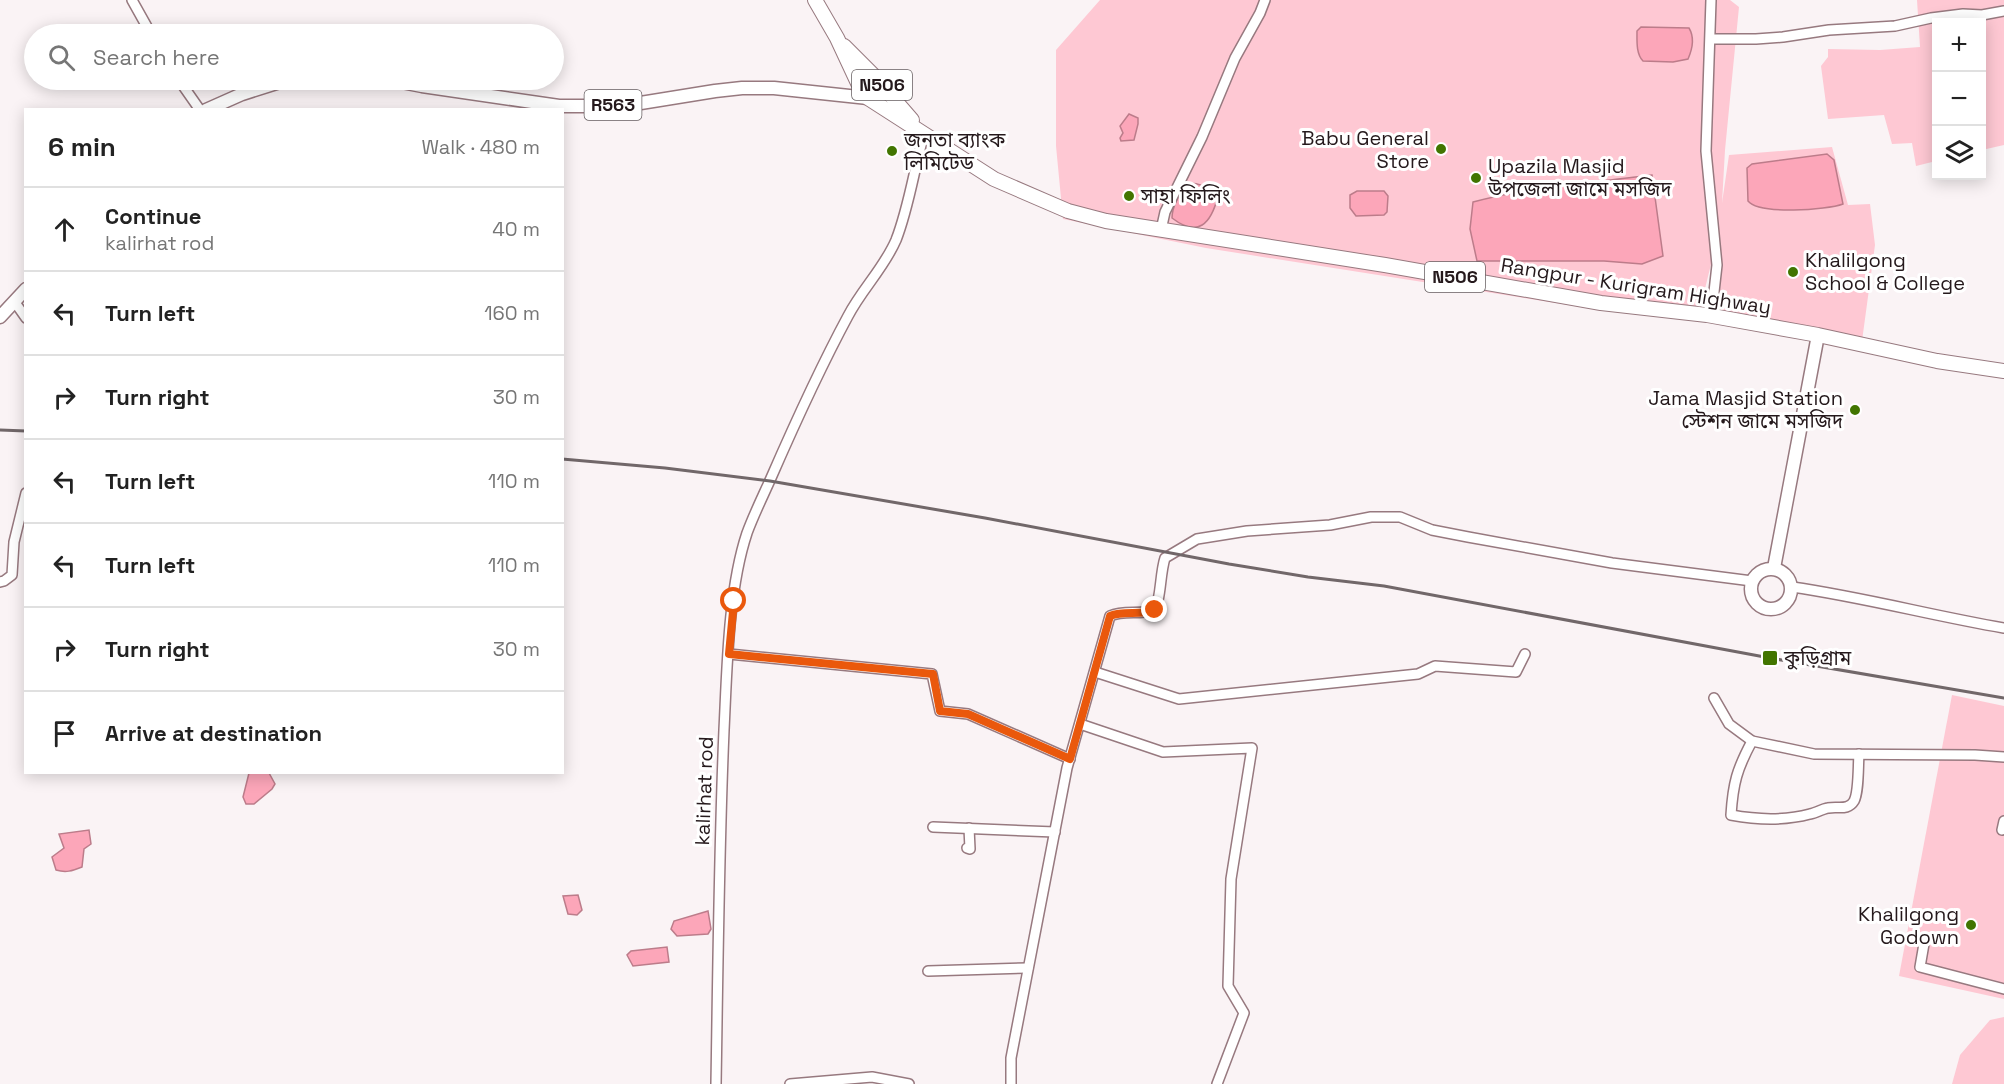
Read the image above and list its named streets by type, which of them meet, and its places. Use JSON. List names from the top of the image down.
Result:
{
  "streets": {
    "highway": ["N506", "Rangpur - Kurigram Highway"],
    "main road": ["R563"],
    "street": ["kalirhat rod"]
  },
  "crossings": [
    ["N506", "R563"],
    ["N506", "Rangpur - Kurigram Highway"],
    ["N506", "kalirhat rod"],
    ["Rangpur - Kurigram Highway", "kalirhat rod"]
  ],
  "places": {
    "other": [
      "Babu General Store",
      "জনতা ব্যাংক লিমিটেড",
      "Upazila Masjid উপজেলা জামে মসজিদ",
      "সাহা ফিলিং",
      "Khalilgong School & College",
      "Jama Masjid Station স্টেশন জামে মসজিদ",
      "Khalilgong Godown"
    ],
    "transit": ["কুড়িগ্রাম"]
  },
  "page": {
    "map_buttons": ["+", "−"],
    "search": "Search here",
    "heading": ["6 min", "Walk · 480 m"],
    "list": [
      ["Continue", "kalirhat rod", "40 m"],
      ["Turn left", "160 m"],
      ["Turn right", "30 m"],
      ["Turn left", "110 m"],
      ["Turn left", "110 m"],
      ["Turn right", "30 m"],
      "Arrive at destination"
    ]
  }
}
